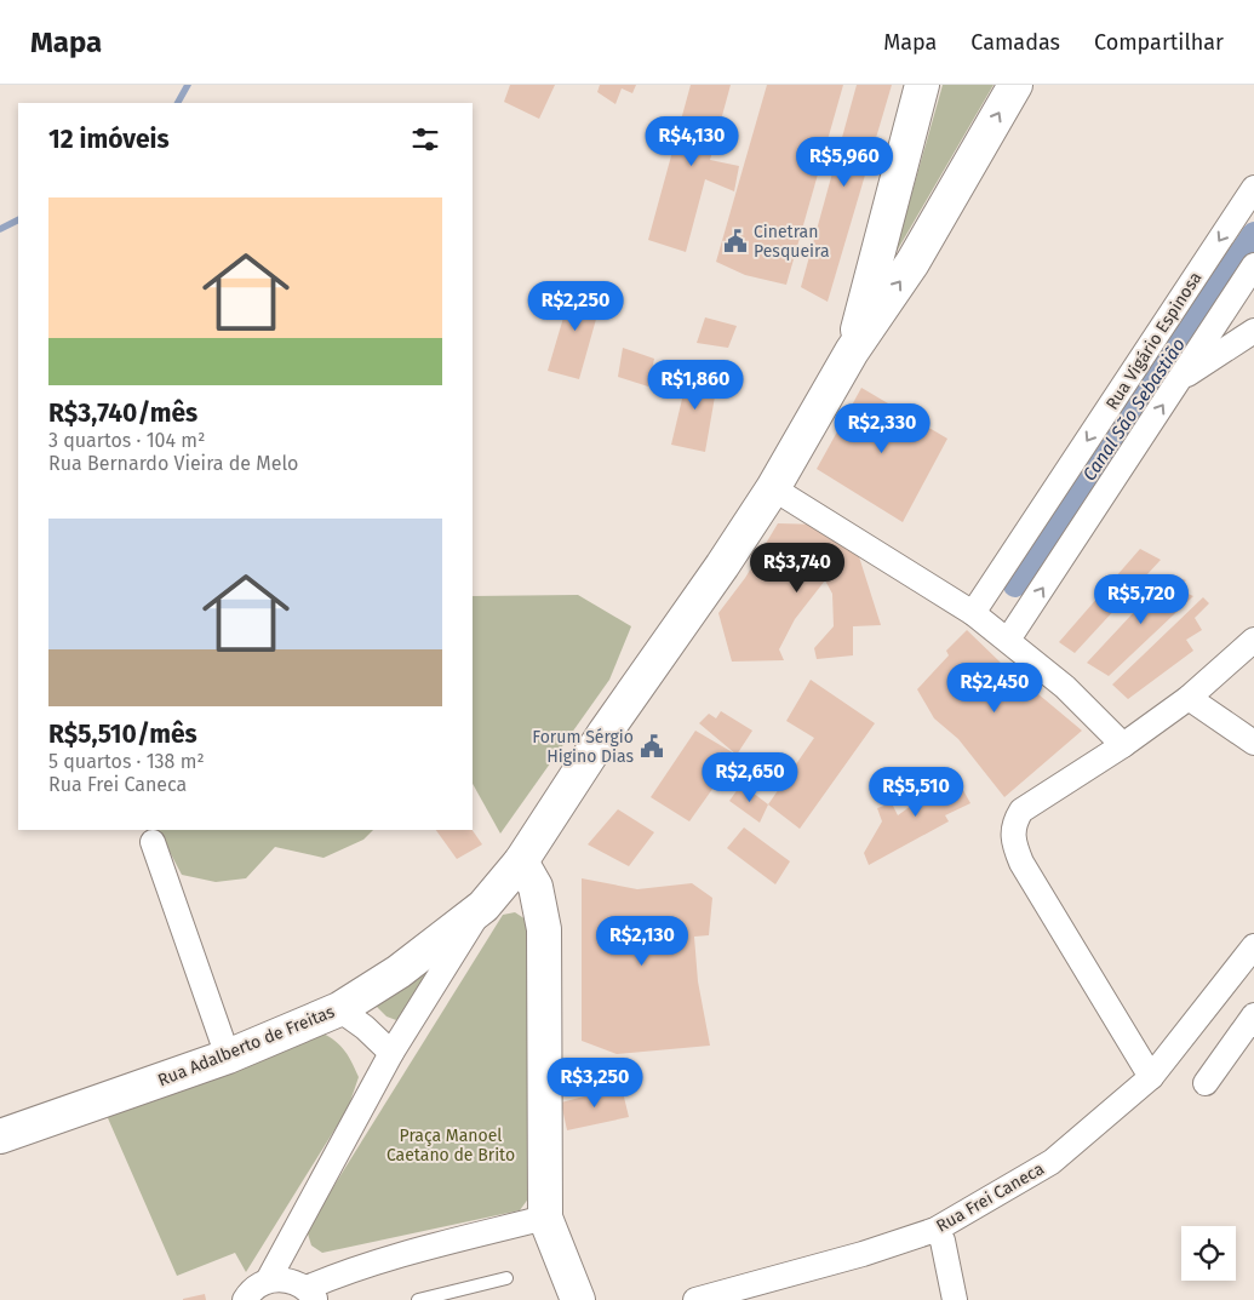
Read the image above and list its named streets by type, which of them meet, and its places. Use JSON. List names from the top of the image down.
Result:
{
  "streets": {
    "main road": ["Rua Adalberto de Freitas"],
    "street": ["Rua Vigário Espinosa", "Rua Frei Caneca"]
  },
  "water": ["Canal São Sebastião"],
  "parks": ["Praça Manoel Caetano de Brito"],
  "places": {
    "public building": ["Cinetran Pesqueira", "Forum Sérgio Higino Dias"]
  },
  "page": {
    "header": "Mapa",
    "nav": ["Mapa", "Camadas", "Compartilhar"],
    "heading": "12 imóveis",
    "price": [
      "R$4,130",
      "R$5,960",
      "R$2,250",
      "R$1,860",
      "R$2,330",
      "R$3,740",
      "R$5,720",
      "R$2,450",
      "R$2,650",
      "R$5,510",
      "R$2,130",
      "R$3,250"
    ],
    "list": [
      {
        "name": "R$3,740/mês",
        "note": "3 quartos · 104 m² · Rua Bernardo Vieira de Melo"
      },
      {
        "name": "R$5,510/mês",
        "note": "5 quartos · 138 m² · Rua Frei Caneca"
      }
    ]
  }
}
